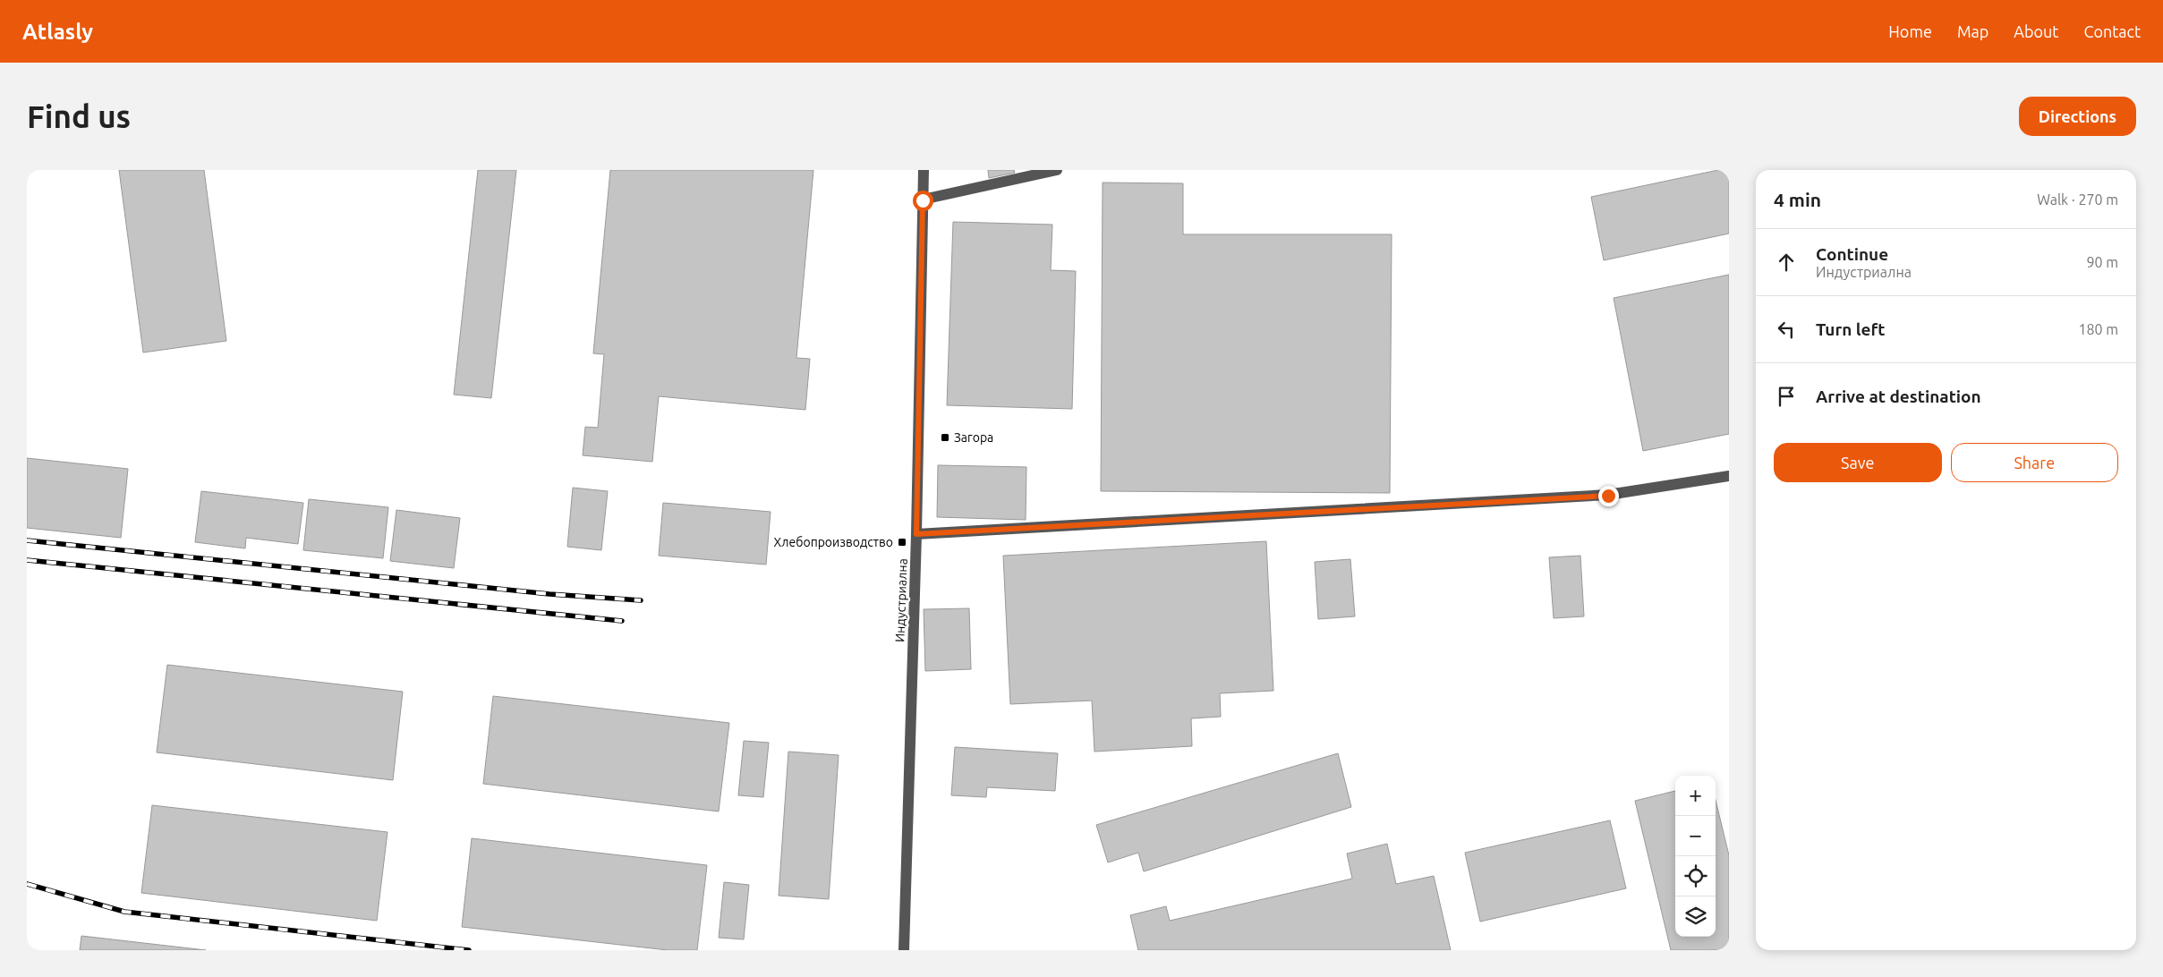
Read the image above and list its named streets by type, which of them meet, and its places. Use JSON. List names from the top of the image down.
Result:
{
  "streets": {
    "street": ["Индустриална"]
  },
  "places": {
    "transit": ["Загора", "Хлебопроизводство"]
  },
  "page": {
    "header": "Atlasly",
    "nav": [
      "Home",
      "Map",
      "About",
      "Contact"
    ],
    "buttons": [
      "Directions",
      ["Save", "Share"]
    ],
    "title": "Find us",
    "heading": ["4 min", "Walk · 270 m"],
    "list": [
      ["Continue", "Индустриална", "90 m"],
      ["Turn left", "180 m"],
      "Arrive at destination"
    ],
    "map_buttons": ["+", "−"]
  }
}
